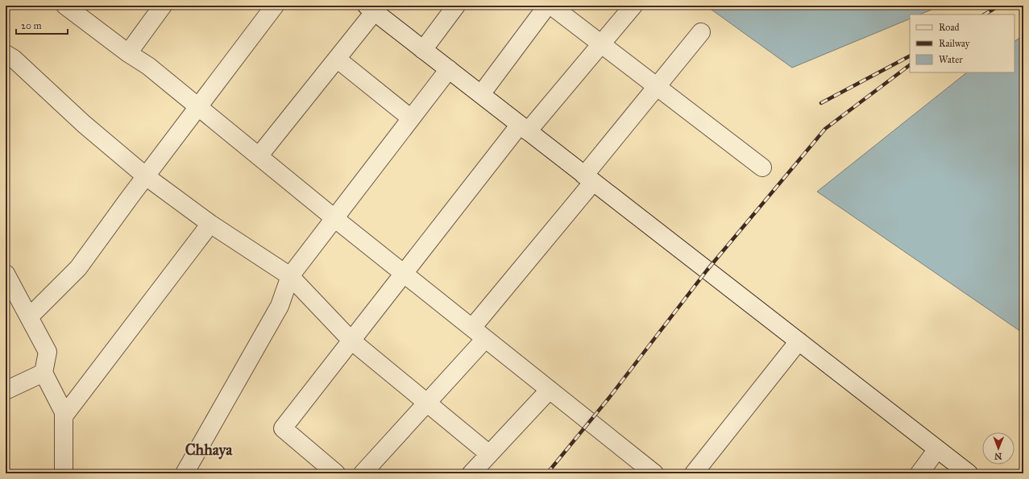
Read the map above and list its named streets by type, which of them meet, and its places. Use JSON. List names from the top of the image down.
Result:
{
  "districts": ["Chhaya"],
  "legend": ["Road", "Railway", "Water"],
  "scale_bar": "20 m",
  "north": "bottom"
}
